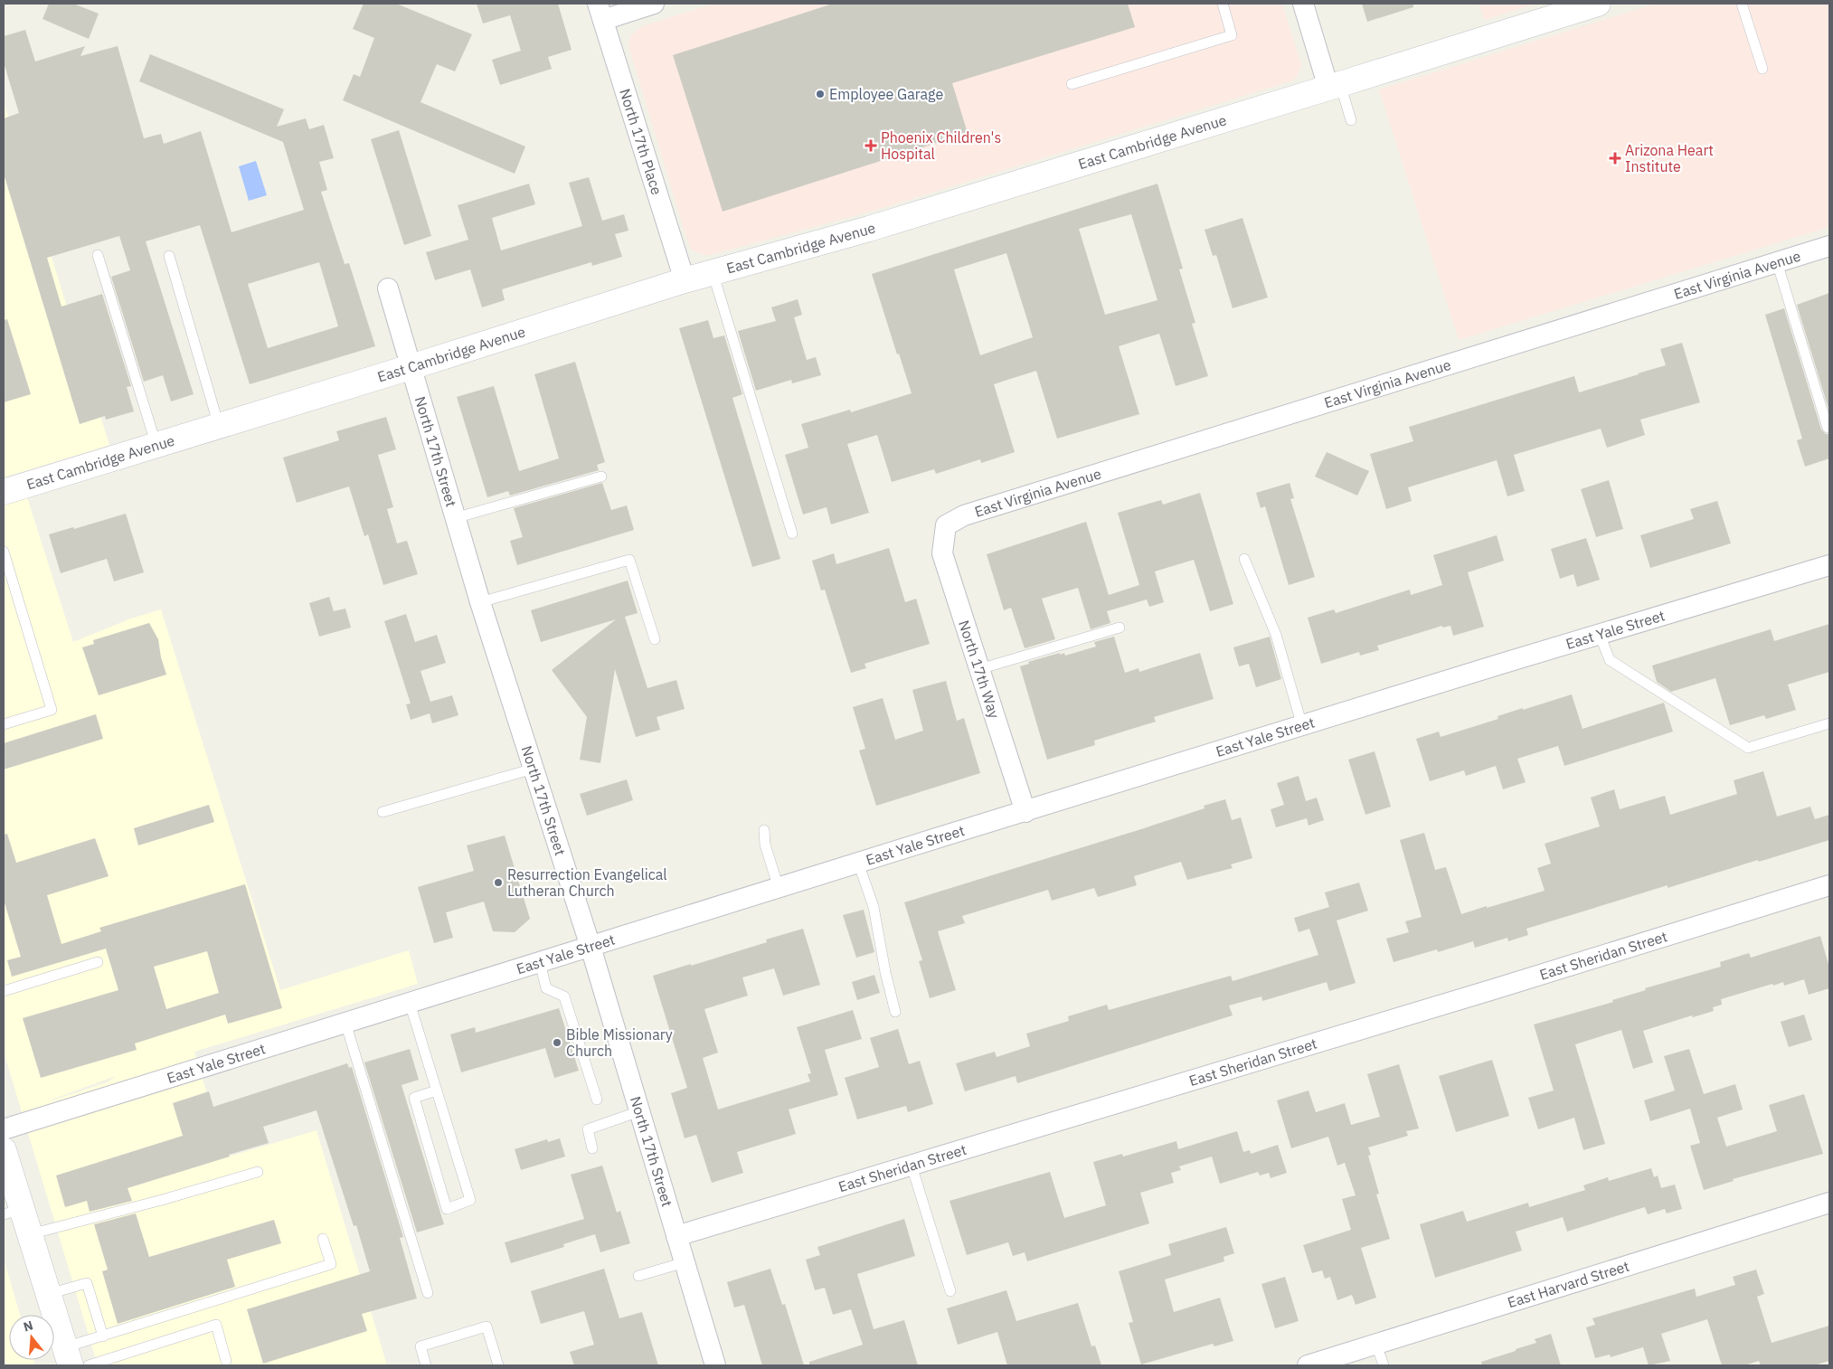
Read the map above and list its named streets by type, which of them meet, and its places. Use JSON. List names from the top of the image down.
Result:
{
  "streets": {
    "street": [
      "North 17th Place",
      "East Cambridge Avenue",
      "East Virginia Avenue",
      "North 17th Street",
      "East Yale Street",
      "North 17th Way",
      "East Sheridan Street",
      "East Harvard Street"
    ]
  },
  "crossings": [
    ["North 17th Place", "East Cambridge Avenue"],
    ["East Cambridge Avenue", "North 17th Street"],
    ["East Virginia Avenue", "North 17th Way"],
    ["North 17th Street", "East Yale Street"],
    ["North 17th Street", "East Sheridan Street"],
    ["East Yale Street", "North 17th Way"]
  ],
  "places": {
    "other": ["Employee Garage", "Resurrection Evangelical Lutheran Church", "Bible Missionary Church"],
    "health": ["Phoenix Children's Hospital", "Arizona Heart Institute"]
  },
  "north": "top"
}
